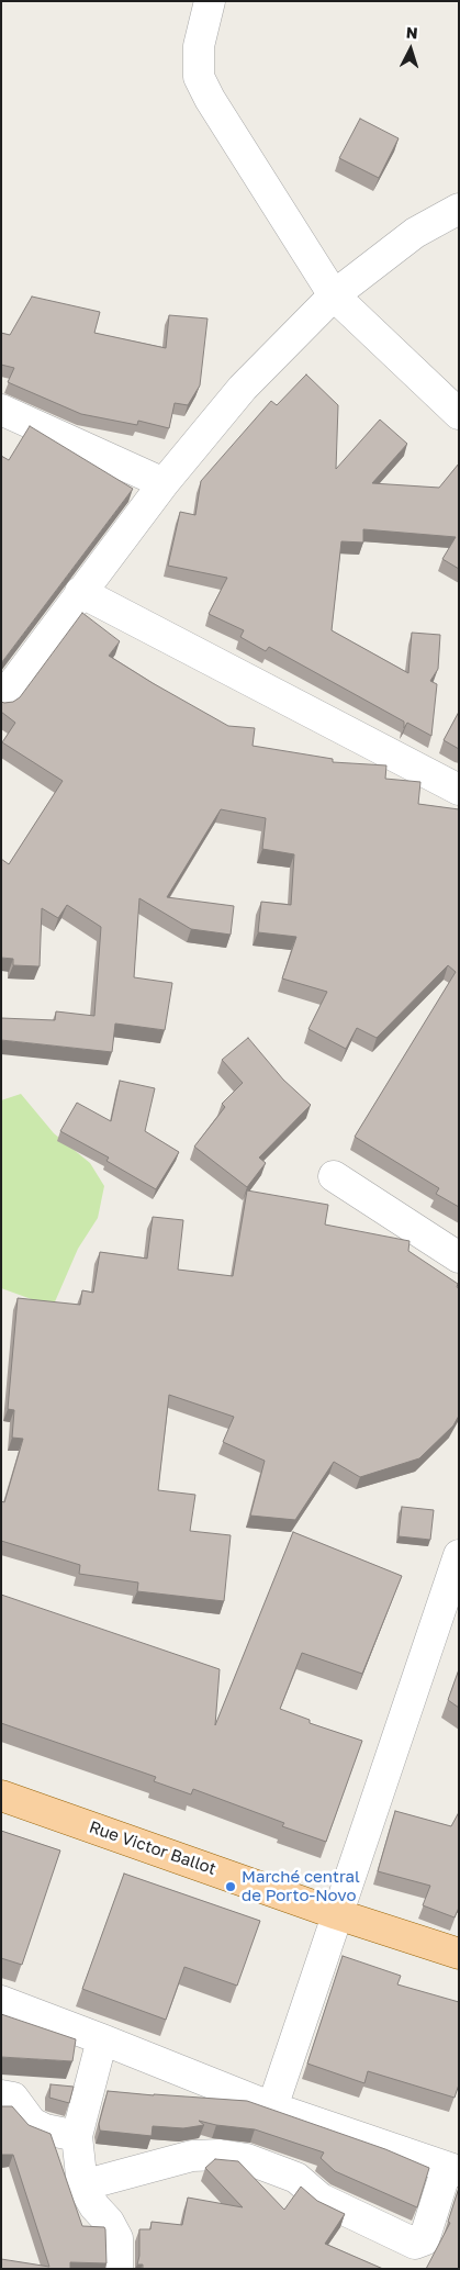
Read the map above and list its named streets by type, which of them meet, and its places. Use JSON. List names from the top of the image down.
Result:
{
  "streets": {
    "main road": ["Rue Victor Ballot"]
  },
  "places": ["Marché central de Porto-Novo"],
  "north": "top"
}
